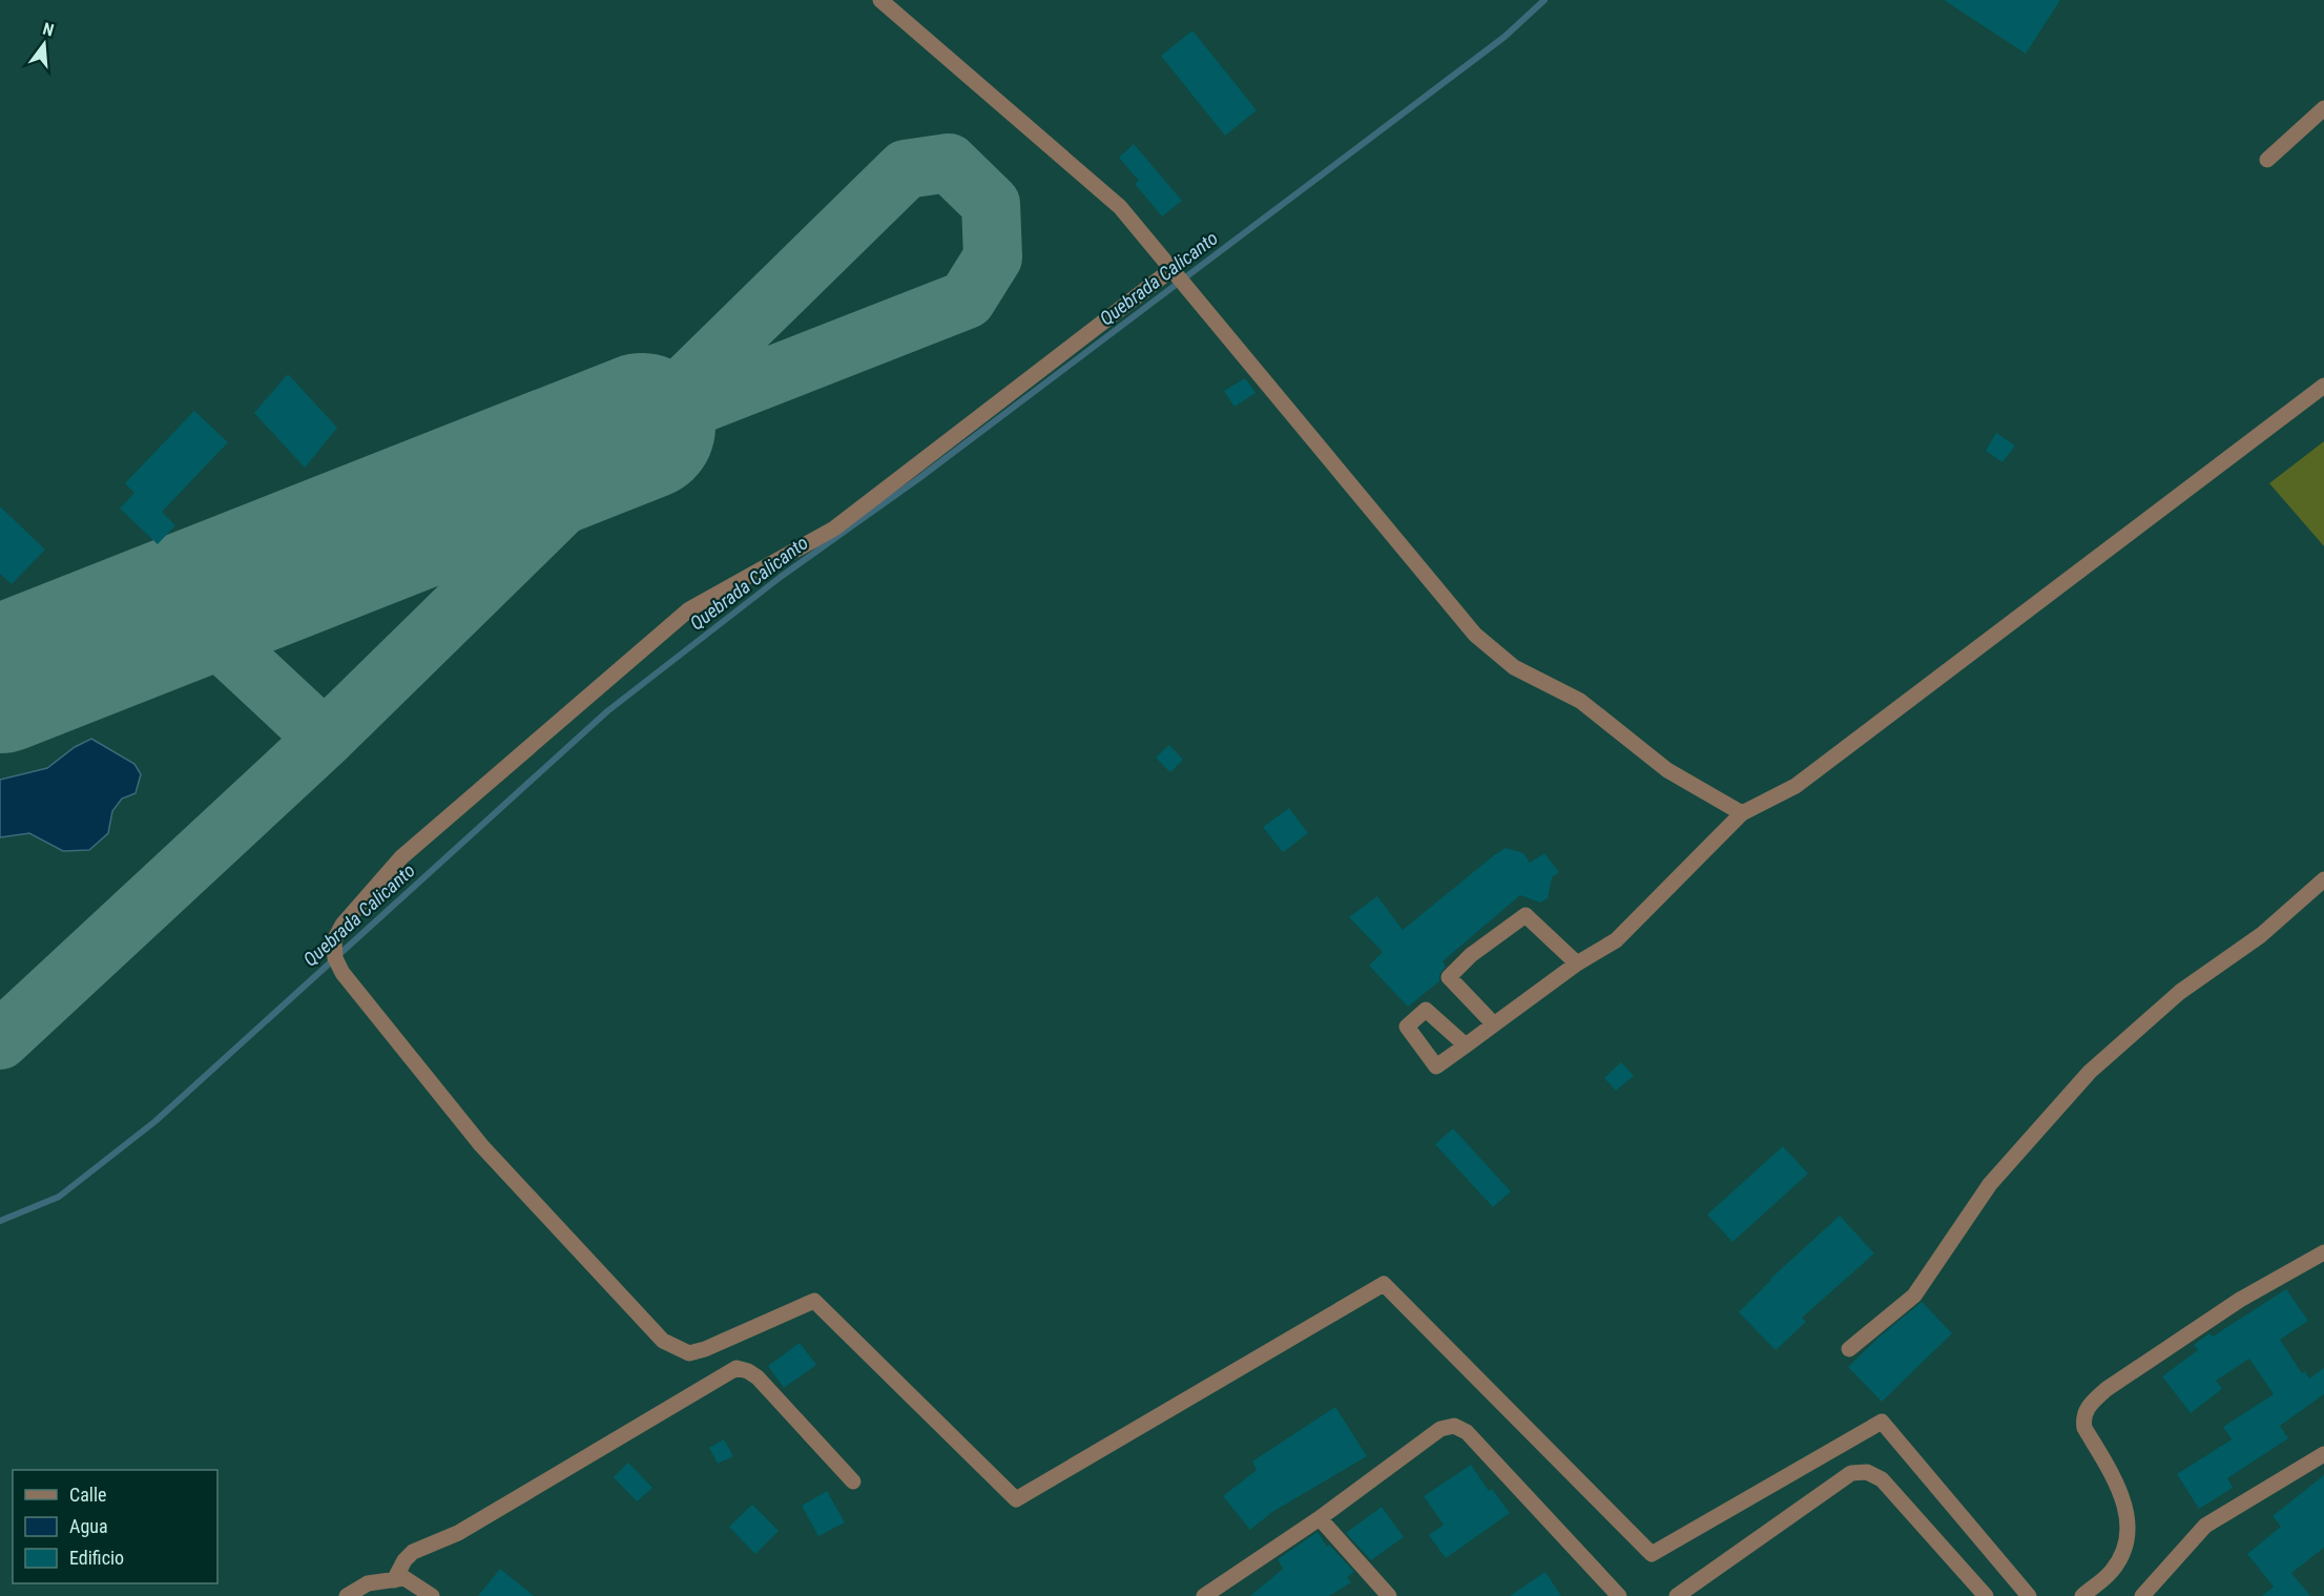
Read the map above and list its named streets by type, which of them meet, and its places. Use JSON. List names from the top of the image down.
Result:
{
  "water": ["Quebrada Calicanto"],
  "legend": ["Calle", "Agua", "Edificio"],
  "north": "top"
}
